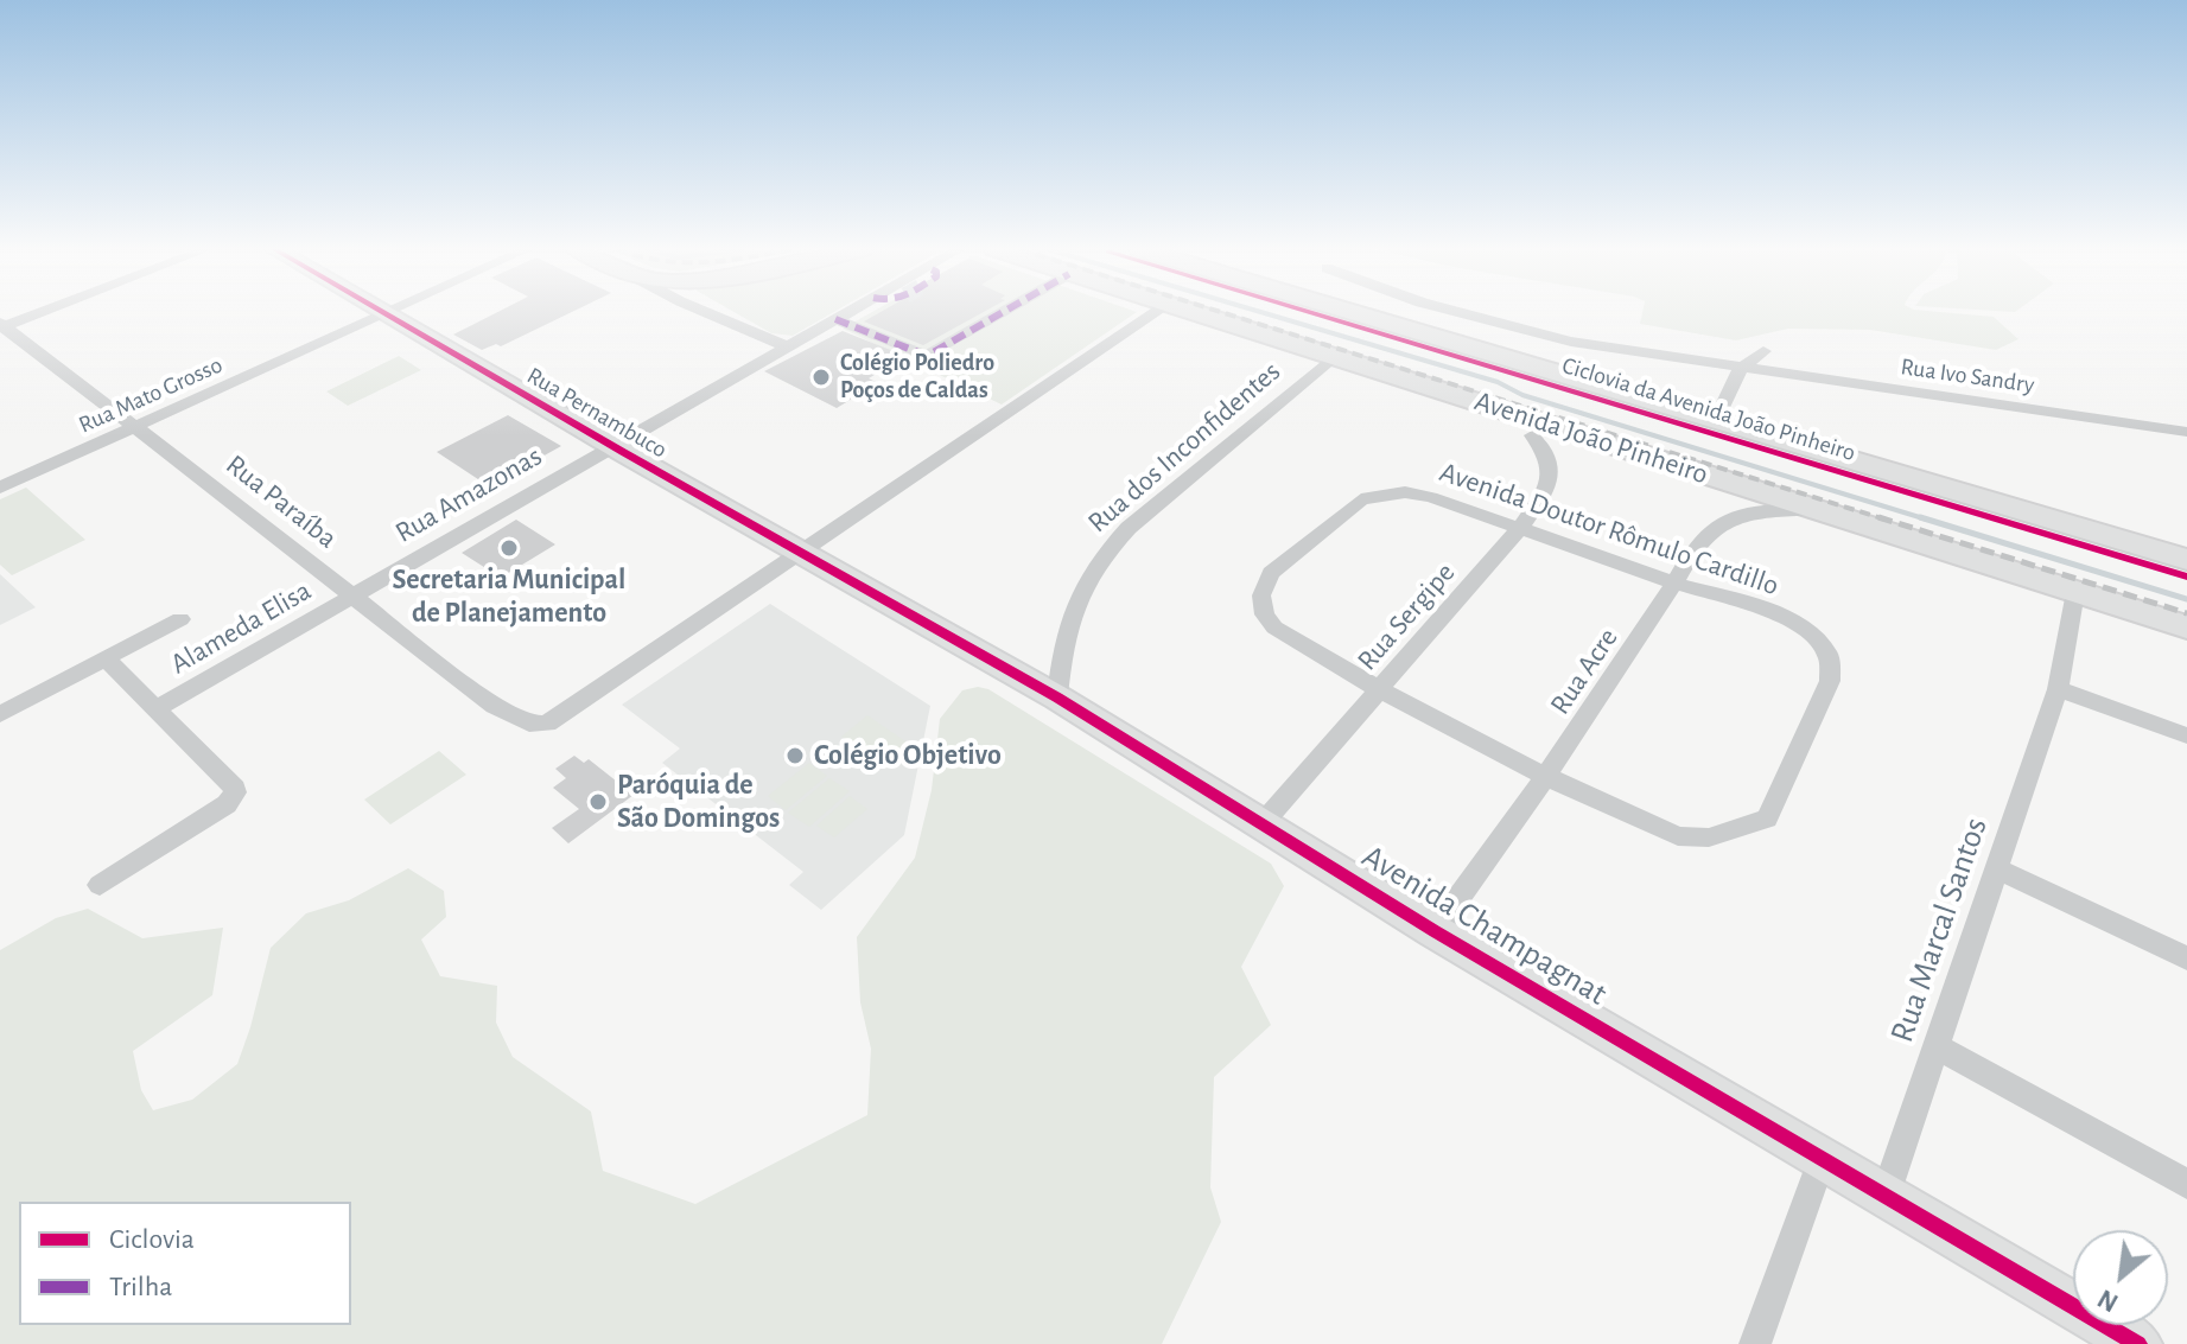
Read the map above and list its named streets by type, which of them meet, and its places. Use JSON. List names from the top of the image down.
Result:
{
  "streets": {
    "main road": ["Avenida João Pinheiro"],
    "street": [
      "Rua Ivo Sandry",
      "Rua Mato Grosso",
      "Rua Pernambuco",
      "Rua dos Inconfidentes",
      "Rua Amazonas",
      "Rua Paraíba",
      "Avenida Doutor Rômulo Cardillo",
      "Rua Sergipe",
      "Alameda Elisa",
      "Rua Acre",
      "Avenida Champagnat",
      "Rua Marcal Santos"
    ],
    "cycle path": ["Ciclovia da Avenida João Pinheiro"]
  },
  "crossings": [
    ["Rua Mato Grosso", "Rua Pernambuco"],
    ["Rua Mato Grosso", "Rua Paraíba"],
    ["Rua Pernambuco", "Rua Amazonas"],
    ["Rua Pernambuco", "Rua Paraíba"],
    ["Rua Pernambuco", "Avenida Champagnat"],
    ["Avenida João Pinheiro", "Rua dos Inconfidentes"],
    ["Avenida João Pinheiro", "Rua Acre"],
    ["Avenida João Pinheiro", "Rua Marcal Santos"],
    ["Rua dos Inconfidentes", "Avenida Champagnat"],
    ["Rua Amazonas", "Rua Paraíba"],
    ["Rua Amazonas", "Alameda Elisa"],
    ["Rua Paraíba", "Alameda Elisa"],
    ["Rua Paraíba", "Avenida Champagnat"],
    ["Avenida Doutor Rômulo Cardillo", "Rua Sergipe"],
    ["Avenida Doutor Rômulo Cardillo", "Rua Acre"],
    ["Rua Sergipe", "Avenida Champagnat"],
    ["Rua Acre", "Avenida Champagnat"],
    ["Avenida Champagnat", "Rua Marcal Santos"]
  ],
  "places": [
    "Colégio Poliedro Poços de Caldas",
    "Secretaria Municipal de Planejamento",
    "Colégio Objetivo",
    "Paróquia de São Domingos"
  ],
  "legend": ["Ciclovia", "Trilha"],
  "north": "bottom left"
}
